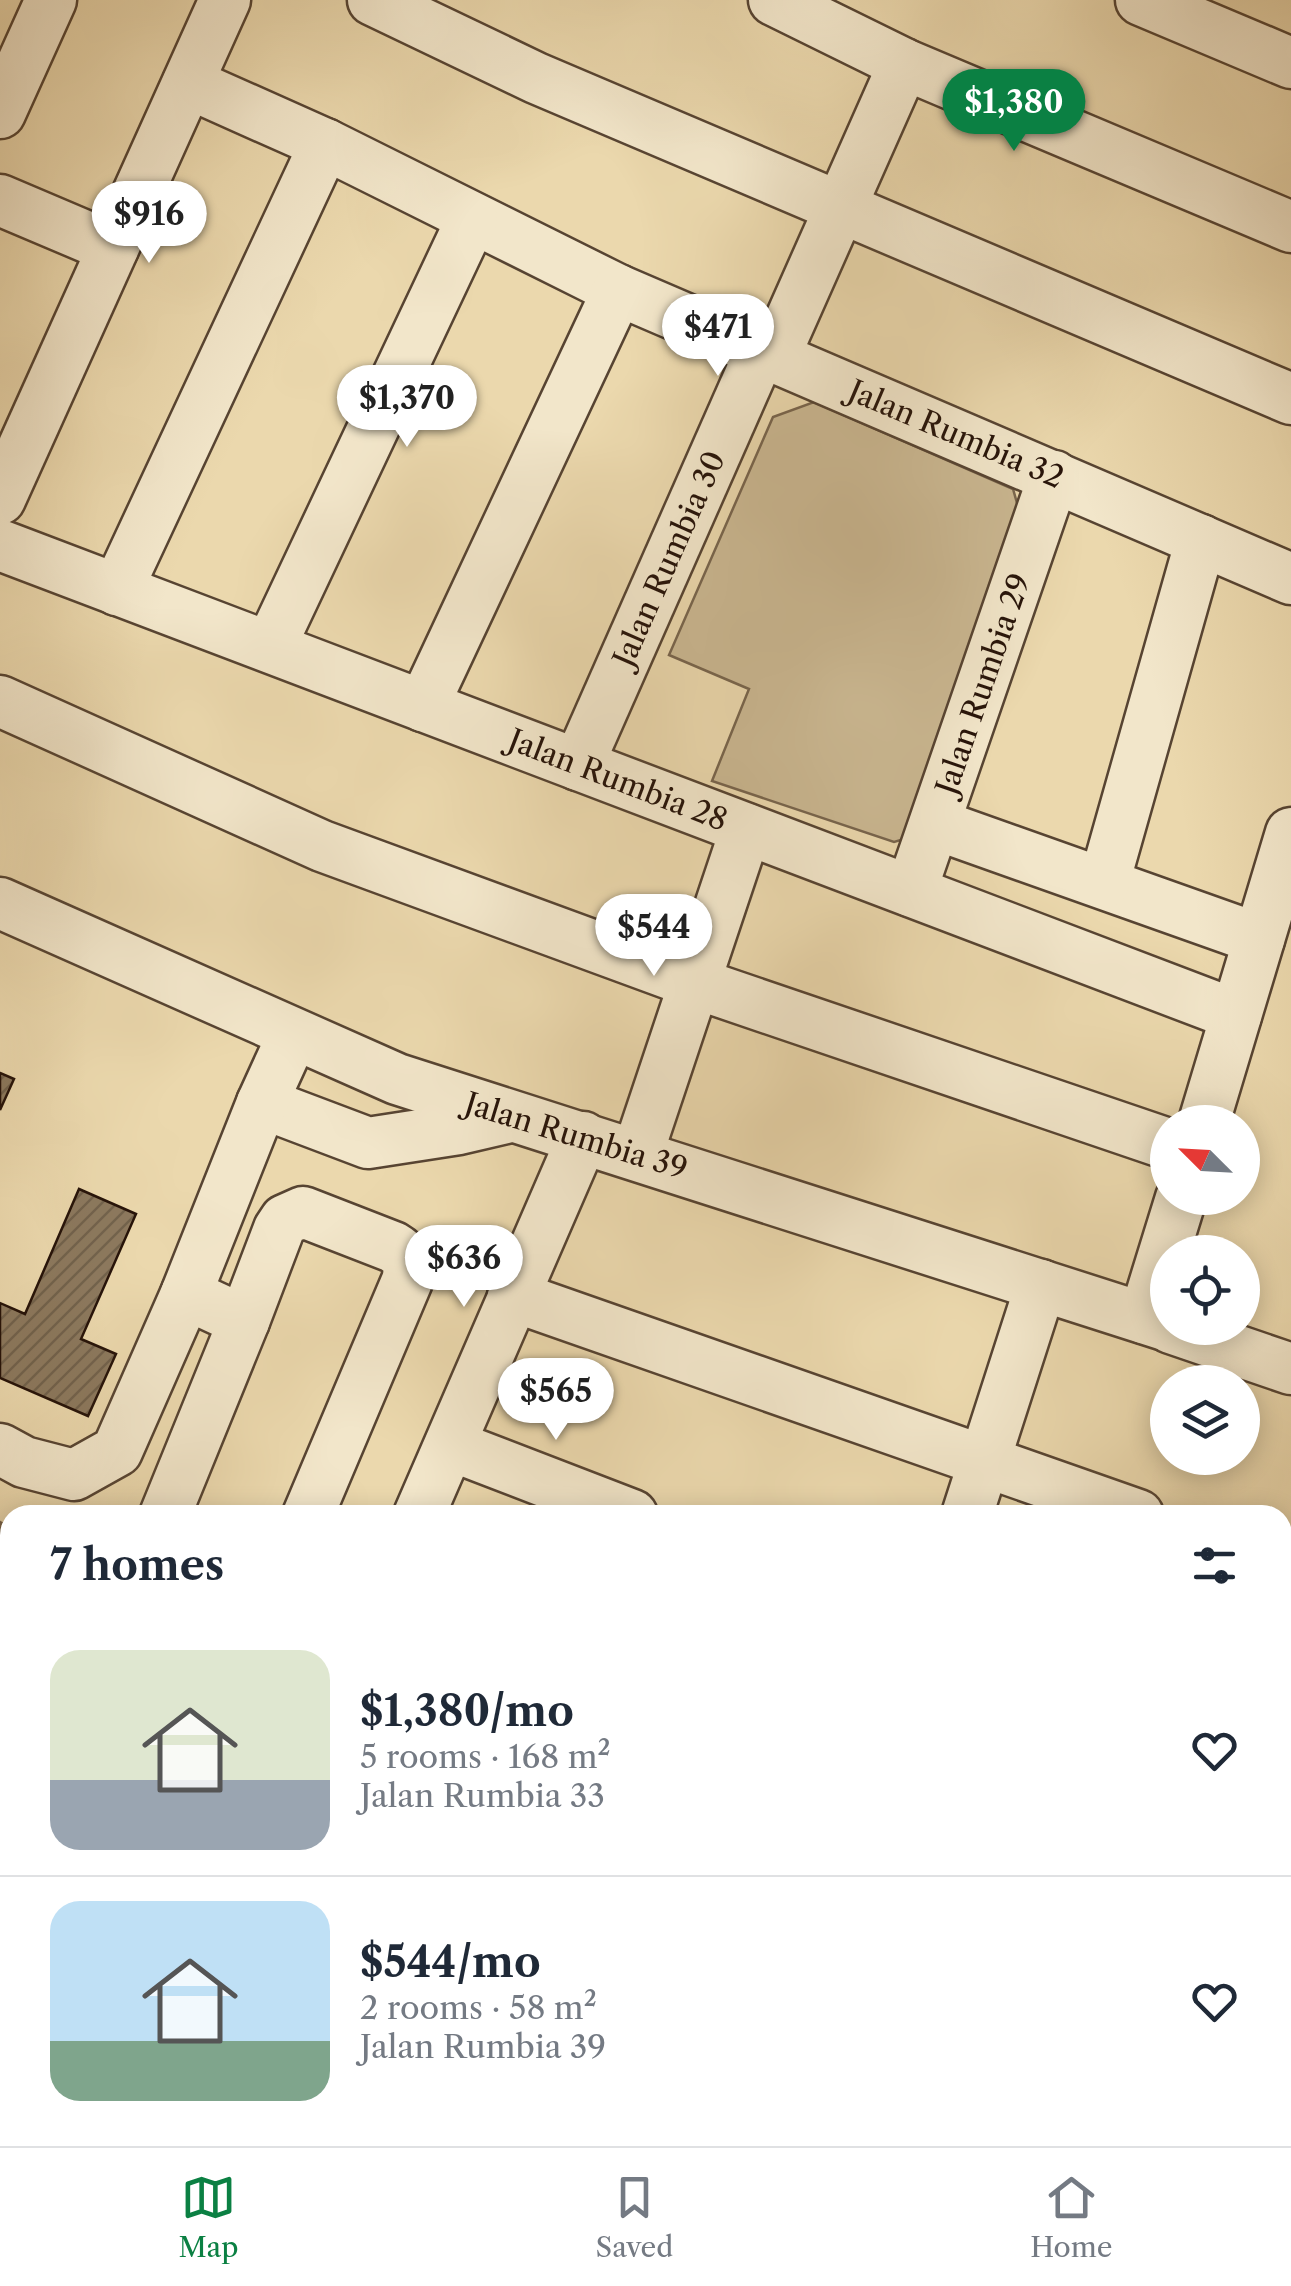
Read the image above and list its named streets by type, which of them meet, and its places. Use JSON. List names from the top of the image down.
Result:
{
  "streets": {
    "street": [
      "Jalan Rumbia 32",
      "Jalan Rumbia 30",
      "Jalan Rumbia 29",
      "Jalan Rumbia 28",
      "Jalan Rumbia 39"
    ]
  },
  "crossings": [
    ["Jalan Rumbia 32", "Jalan Rumbia 30"],
    ["Jalan Rumbia 32", "Jalan Rumbia 29"],
    ["Jalan Rumbia 30", "Jalan Rumbia 28"],
    ["Jalan Rumbia 29", "Jalan Rumbia 28"]
  ],
  "north": "top left",
  "page": {
    "price": [
      "$1,380",
      "$916",
      "$471",
      "$1,370",
      "$544",
      "$636",
      "$565"
    ],
    "heading": "7 homes",
    "list": [
      {
        "name": "$1,380/mo",
        "note": "5 rooms · 168 m² · Jalan Rumbia 33"
      },
      {
        "name": "$544/mo",
        "note": "2 rooms · 58 m² · Jalan Rumbia 39"
      }
    ],
    "tabs": ["Map", "Saved", "Home"]
  }
}
